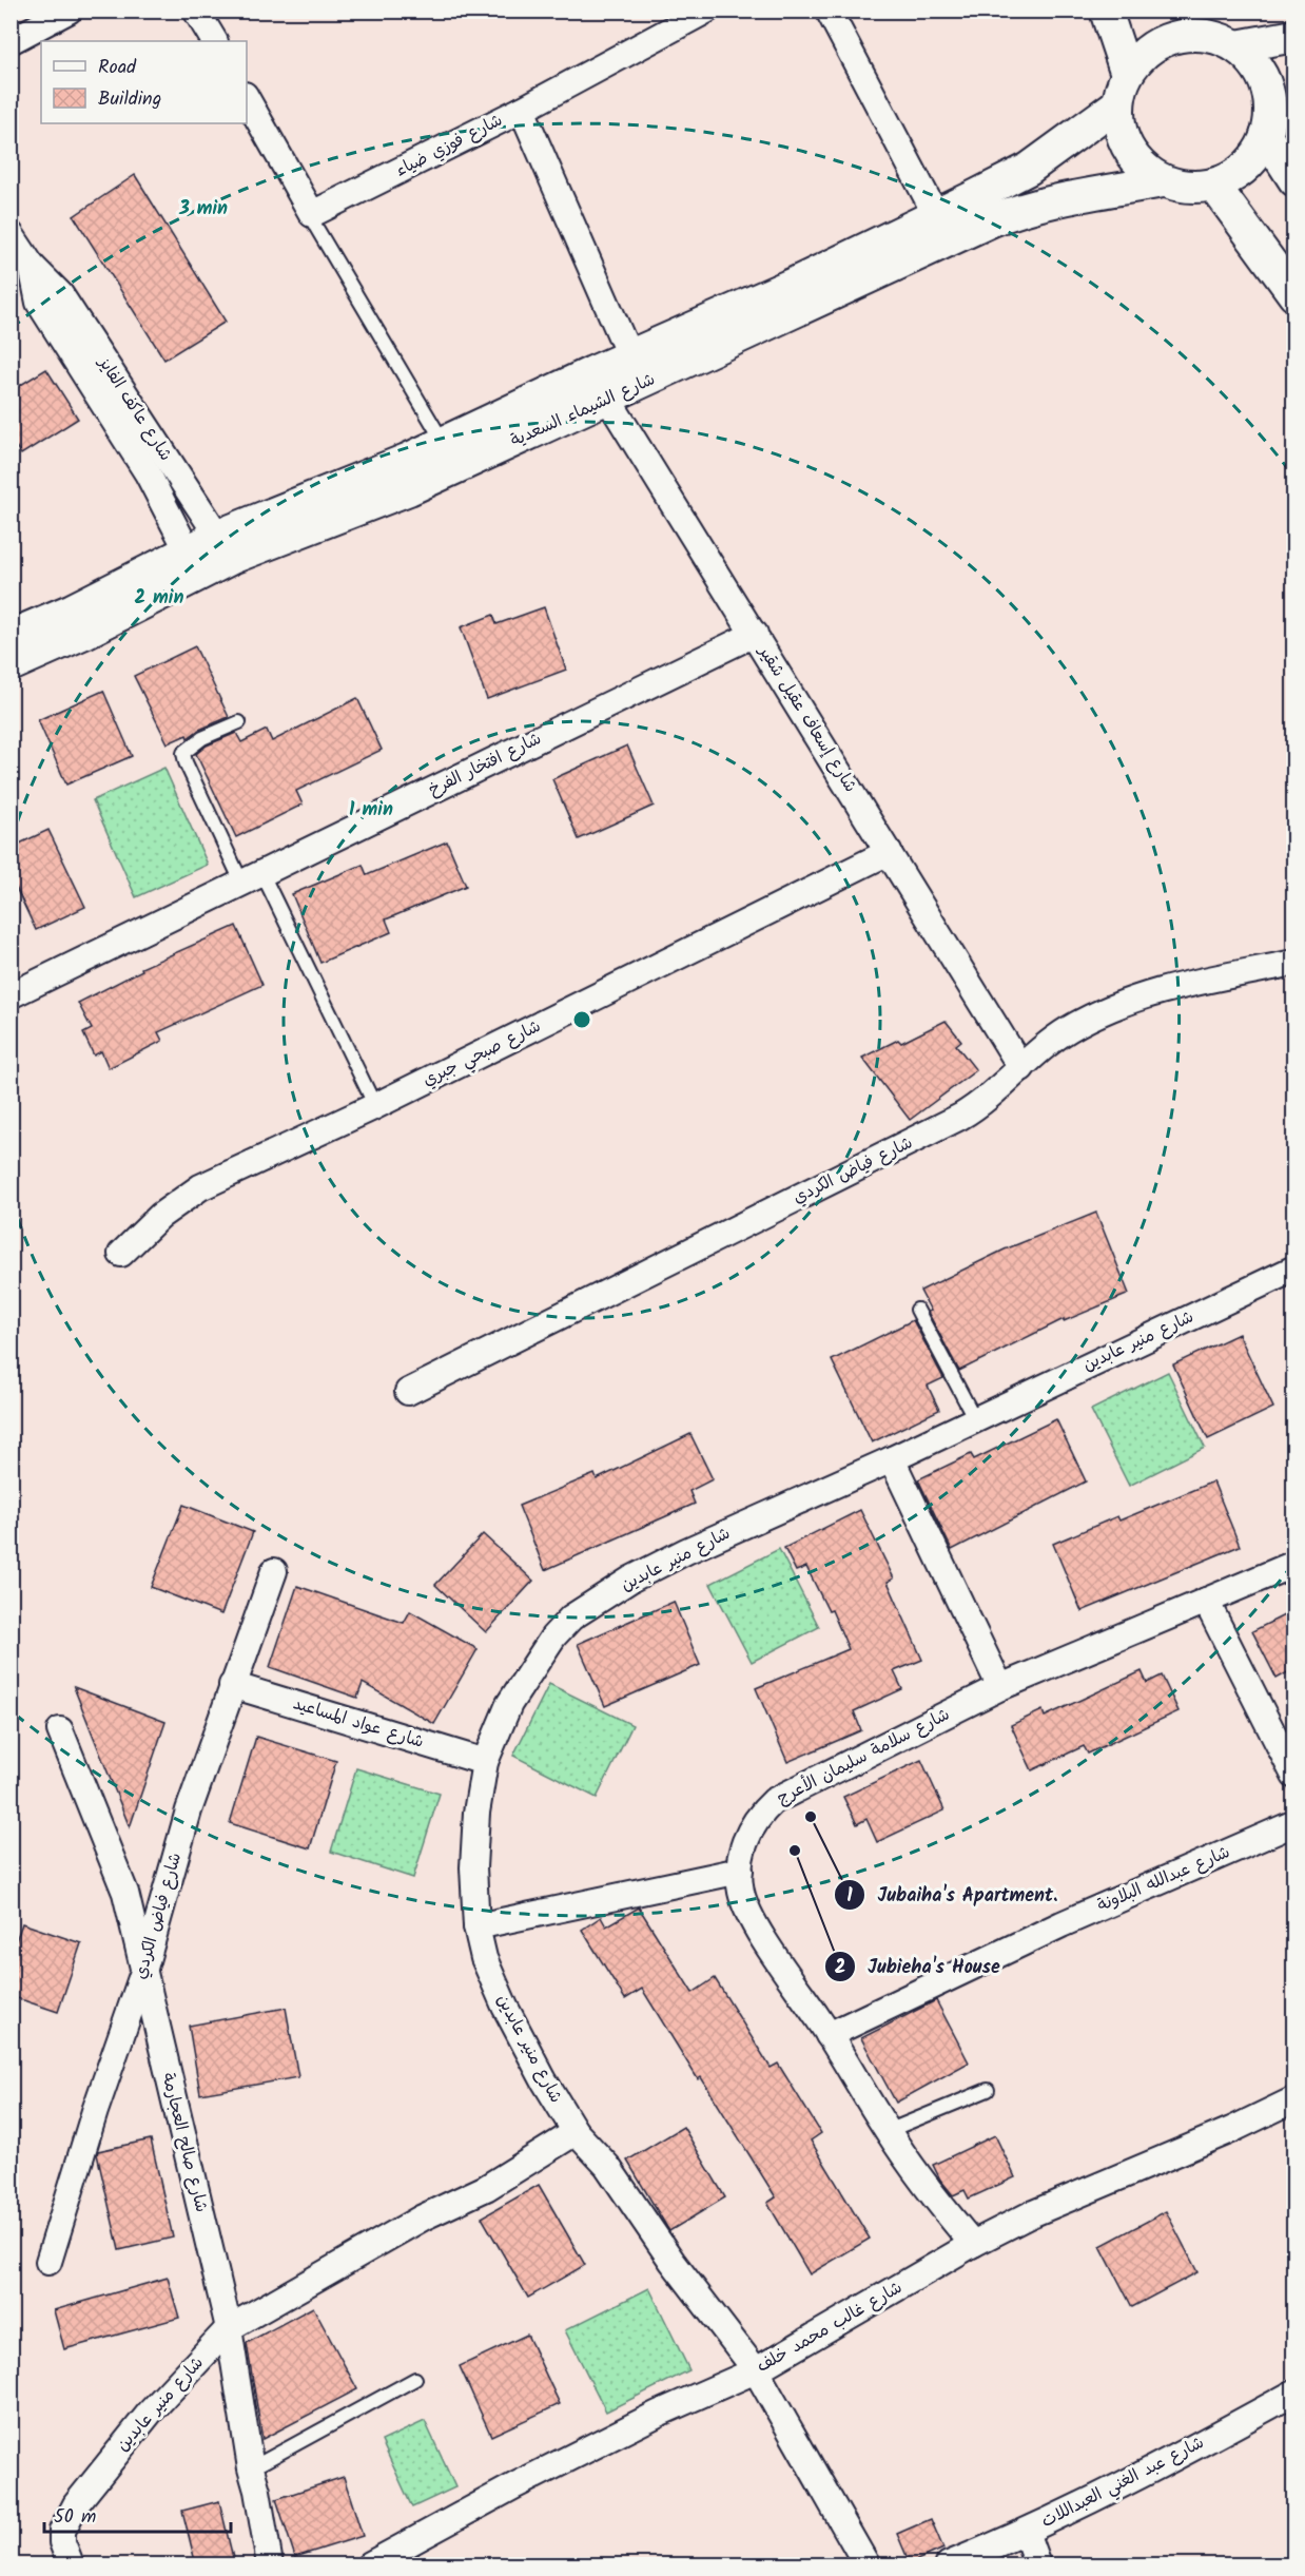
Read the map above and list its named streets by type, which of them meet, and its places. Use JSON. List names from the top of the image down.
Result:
{
  "streets": {
    "street": [
      "شارع فوزي ضياء",
      "شارع عاكف الفايز",
      "شارع الشيماء السعدية",
      "شارع إسعاف عقيل شقير",
      "شارع افتخار الفرخ",
      "شارع صبحي جبري",
      "شارع فياض الكردي",
      "شارع منير عابدين",
      "شارع عواد المساعيد",
      "شارع سلامة سليمان الأعرج",
      "شارع عبدالله البلاونة",
      "شارع صالح العجارمة",
      "شارع غالب محمد خلف",
      "شارع عبد الغني العبداللات"
    ]
  },
  "crossings": [
    ["شارع عاكف الفايز", "شارع الشيماء السعدية"],
    ["شارع الشيماء السعدية", "شارع إسعاف عقيل شقير"],
    ["شارع إسعاف عقيل شقير", "شارع افتخار الفرخ"],
    ["شارع إسعاف عقيل شقير", "شارع صبحي جبري"],
    ["شارع إسعاف عقيل شقير", "شارع فياض الكردي"],
    ["شارع فياض الكردي", "شارع عواد المساعيد"],
    ["شارع فياض الكردي", "شارع صالح العجارمة"],
    ["شارع منير عابدين", "شارع عواد المساعيد"],
    ["شارع منير عابدين", "شارع صالح العجارمة"],
    ["شارع منير عابدين", "شارع غالب محمد خلف"],
    ["شارع سلامة سليمان الأعرج", "شارع عبدالله البلاونة"],
    ["شارع سلامة سليمان الأعرج", "شارع غالب محمد خلف"]
  ],
  "places": ["Jubaiha's Apartment.", "Jubieha's House"],
  "legend": ["Road", "Building"],
  "scale_bar": "50 m",
  "rings": ["3 min", "2 min", "1 min"]
}
